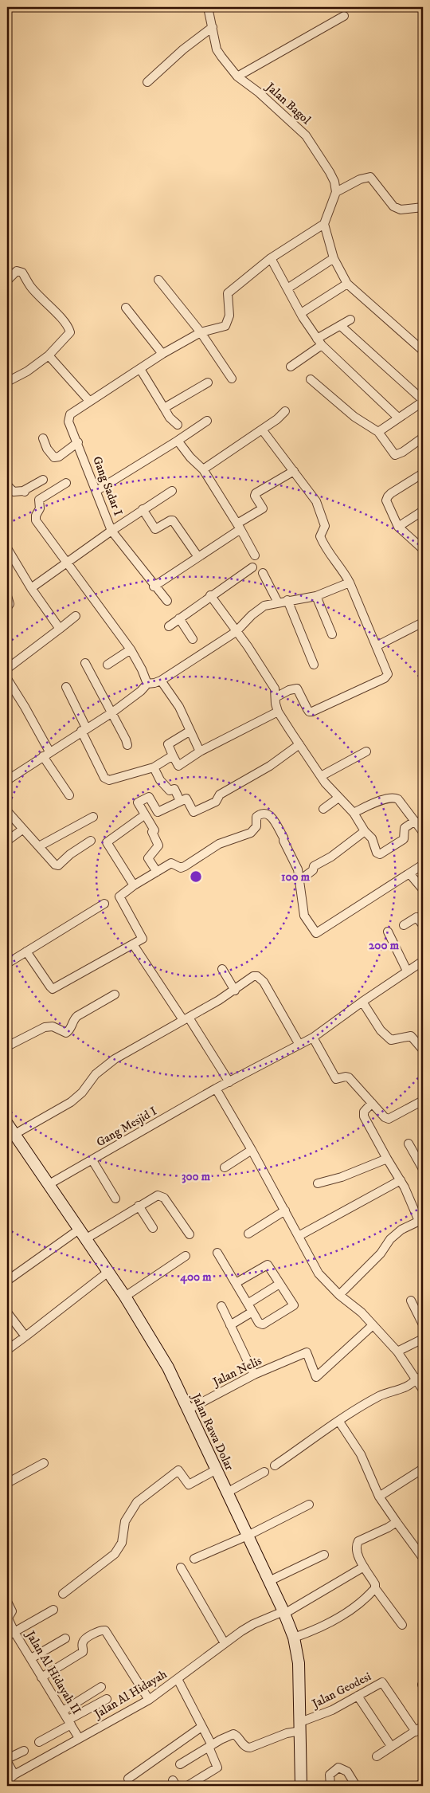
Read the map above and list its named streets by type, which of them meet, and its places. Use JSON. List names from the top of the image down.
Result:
{
  "streets": {
    "street": [
      "Jalan Bagol",
      "Gang Sadar I",
      "Gang Mesjid I",
      "Jalan Nelis",
      "Jalan Rawa Dolar",
      "Jalan Al Hidayah II",
      "Jalan Geodesi",
      "Jalan Al Hidayah"
    ]
  },
  "crossings": [
    ["Gang Mesjid I", "Jalan Rawa Dolar"],
    ["Jalan Nelis", "Jalan Rawa Dolar"],
    ["Jalan Rawa Dolar", "Jalan Geodesi"],
    ["Jalan Rawa Dolar", "Jalan Al Hidayah"],
    ["Jalan Al Hidayah II", "Jalan Al Hidayah"]
  ],
  "rings": [
    "100 m",
    "200 m",
    "300 m",
    "400 m"
  ]
}
